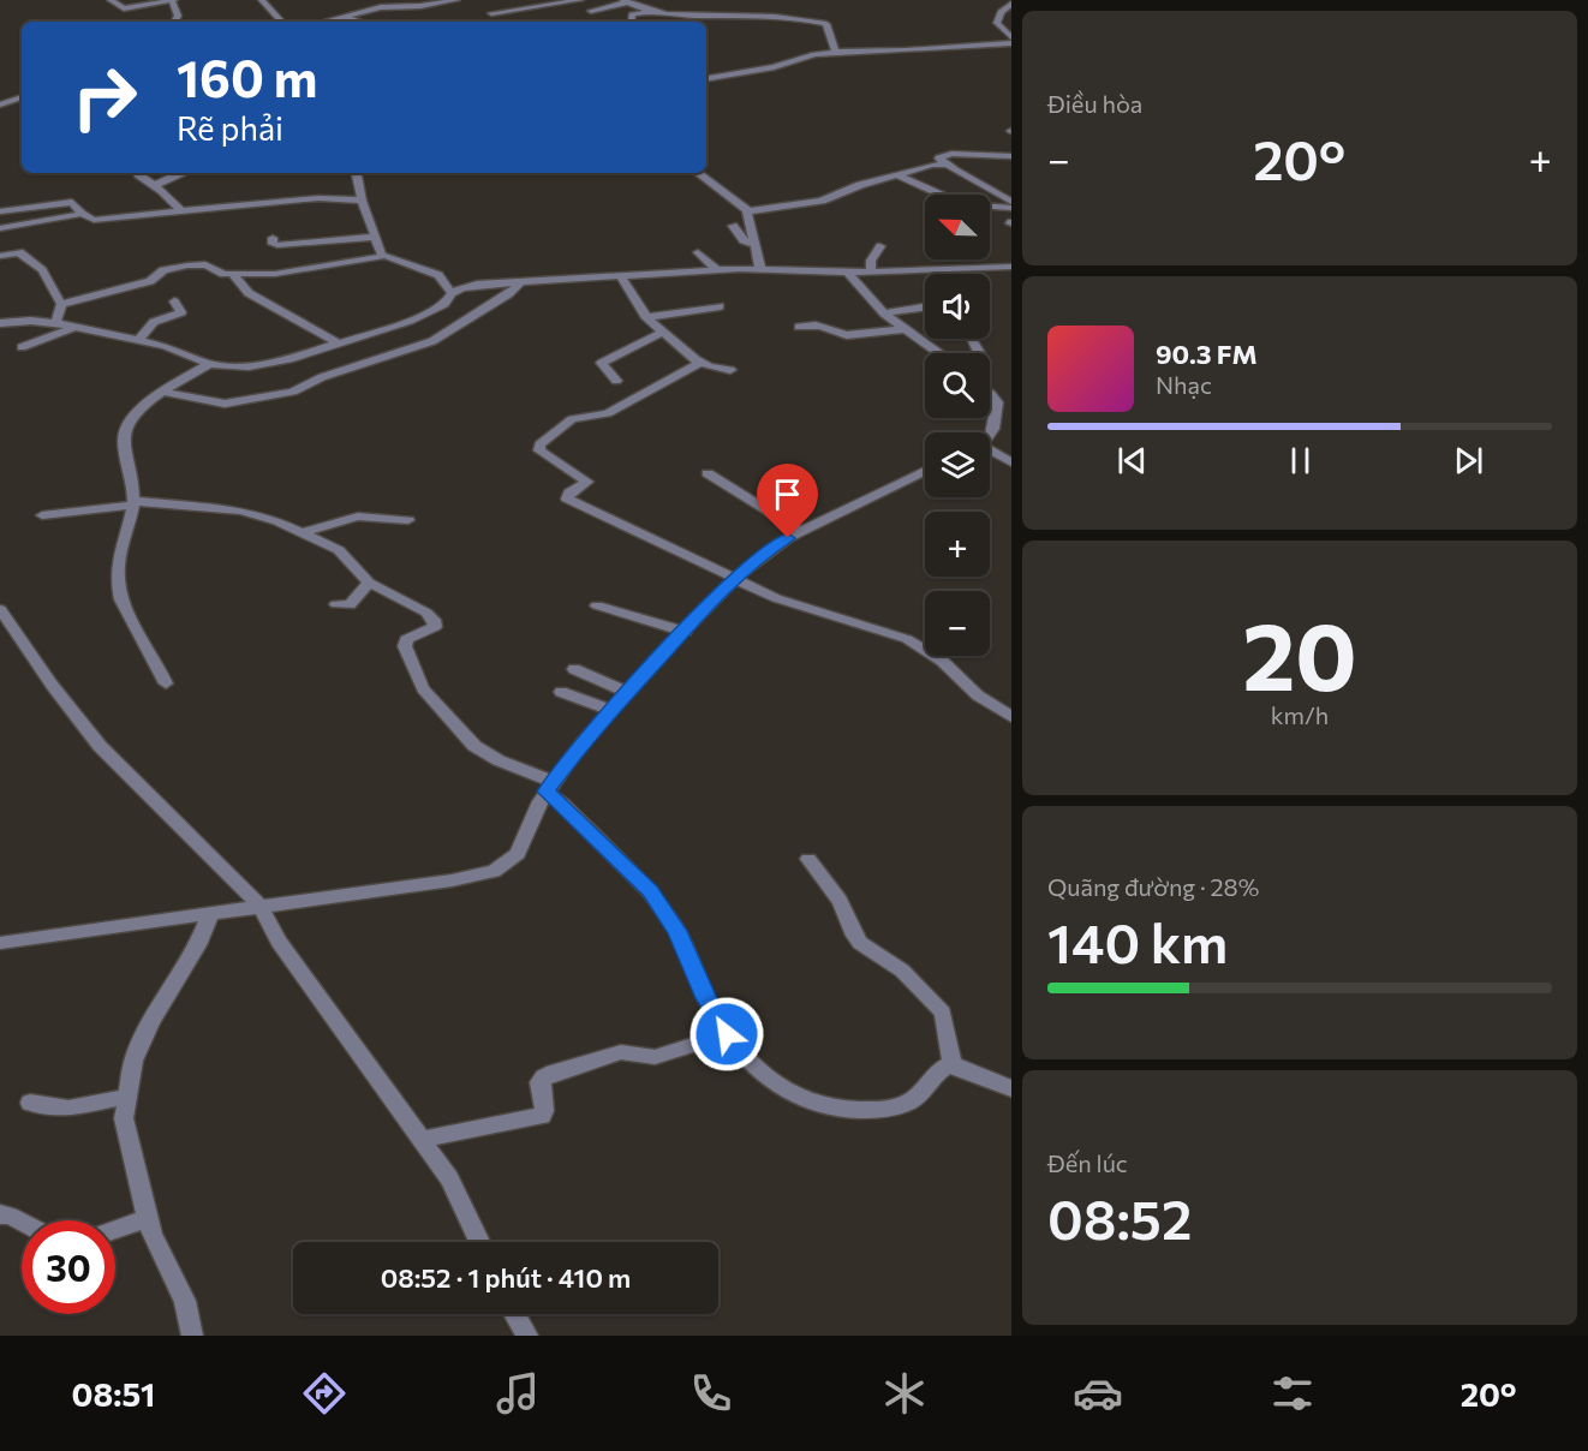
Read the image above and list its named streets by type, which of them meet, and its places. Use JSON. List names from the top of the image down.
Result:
{
  "north": "top left",
  "page": {
    "tile": [
      "Điều hòa",
      ["20", "km/h"],
      ["Quãng đường · 28%", "140 km"],
      ["Đến lúc", "08:52"]
    ],
    "turn": ["160 m", "Rẽ phải"],
    "heat": ["−", "20°", "+"],
    "map_buttons": ["+", "−"],
    "song": ["90.3 FM", "Nhạc"],
    "limit": "30",
    "trip": "08:52 · 1 phút · 410 m",
    "tabs": ["08:51", "20°"]
  }
}
